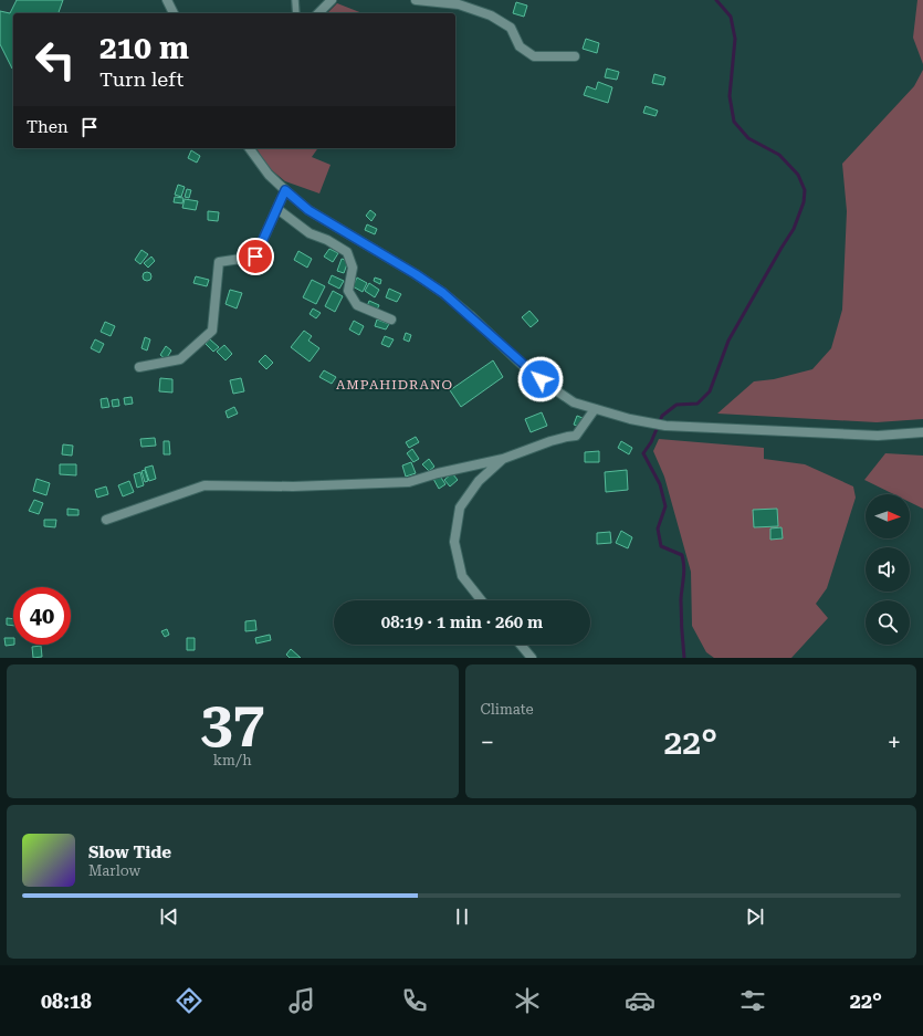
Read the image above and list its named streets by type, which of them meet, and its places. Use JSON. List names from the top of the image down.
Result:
{
  "districts": ["AMPAHIDRANO"],
  "north": "right",
  "page": {
    "turn": ["210 m", "Turn left"],
    "then": "Then",
    "limit": "40",
    "trip": "08:19 · 1 min · 260 m",
    "tile": [
      ["37", "km/h"],
      "Climate"
    ],
    "heat": ["−", "22°", "+"],
    "song": ["Slow Tide", "Marlow"],
    "tabs": ["08:18", "22°"]
  }
}
